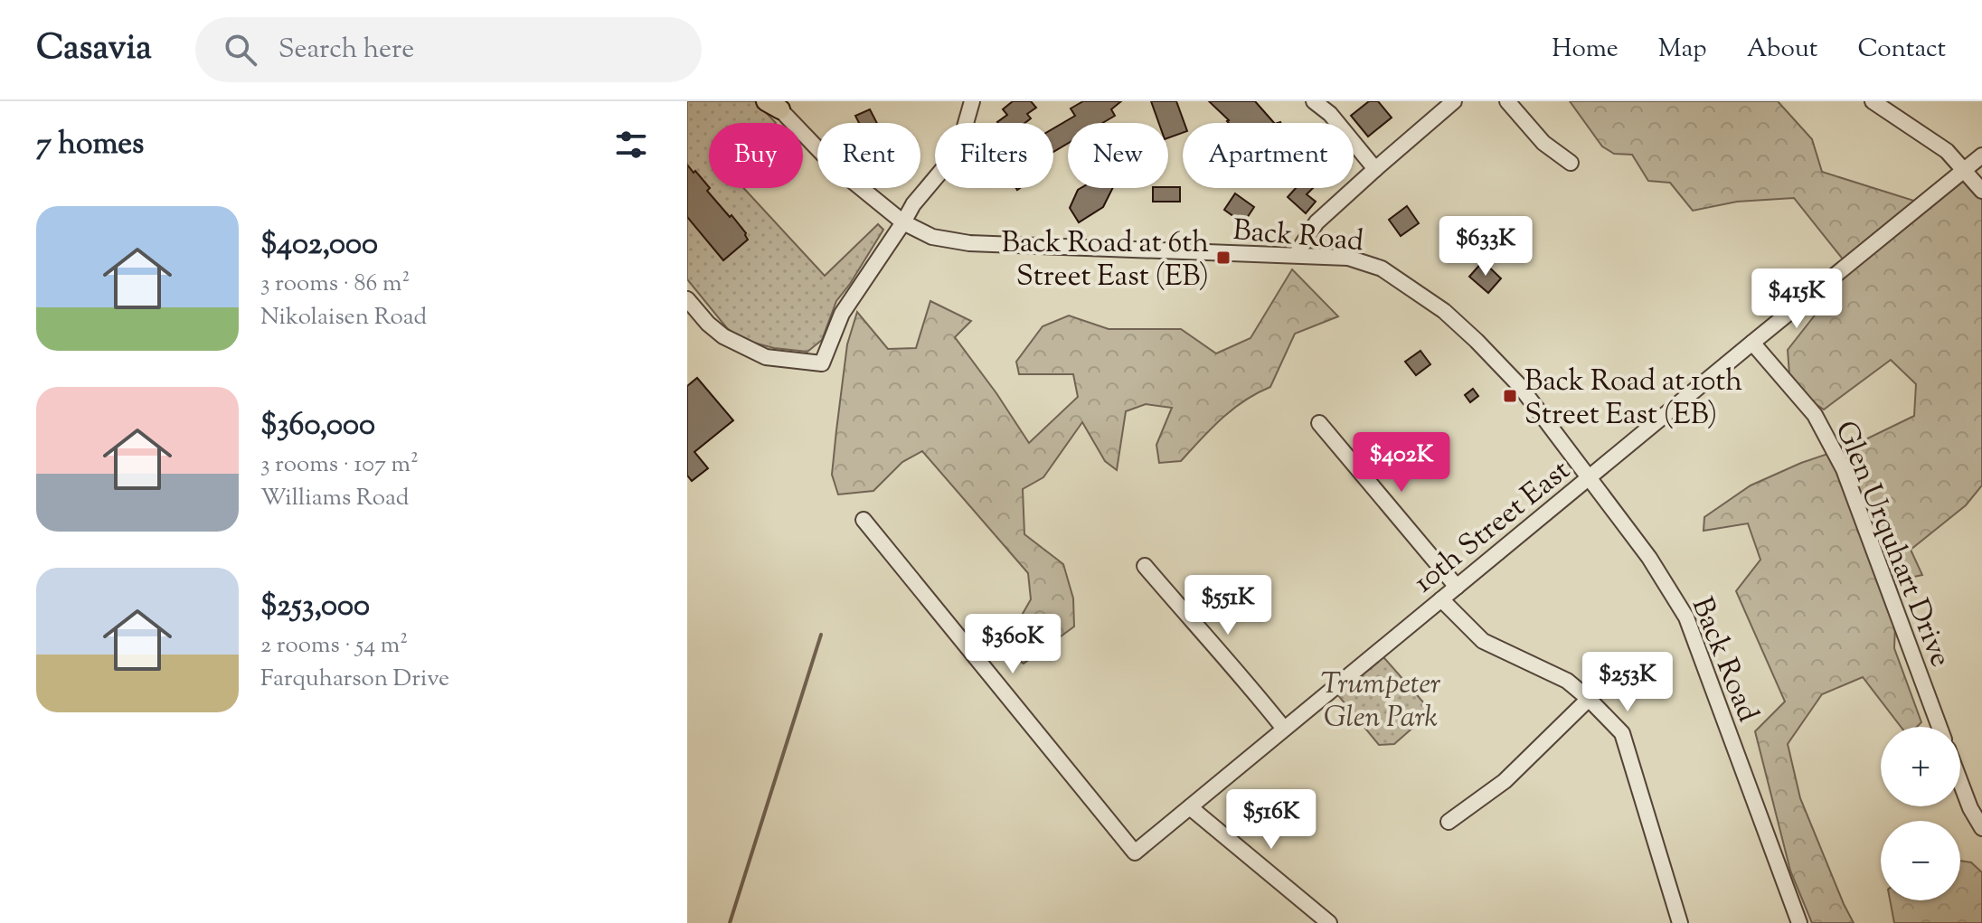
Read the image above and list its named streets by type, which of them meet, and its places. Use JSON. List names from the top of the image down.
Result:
{
  "streets": {
    "street": ["Back Road", "10th Street East", "Glen Urquhart Drive"]
  },
  "crossings": [
    ["Back Road", "10th Street East"],
    ["10th Street East", "Glen Urquhart Drive"]
  ],
  "parks": ["Trumpeter Glen Park"],
  "places": {
    "transit": ["Back Road at 6th Street East (EB)", "Back Road at 10th Street East (EB)"]
  },
  "page": {
    "header": "Casavia",
    "search": "Search here",
    "nav": [
      "Home",
      "Map",
      "About",
      "Contact"
    ],
    "heading": "7 homes",
    "chip": [
      "Buy",
      "Rent",
      "Filters",
      "New",
      "Apartment"
    ],
    "list": [
      {
        "name": "$402,000",
        "note": "3 rooms · 86 m² · Nikolaisen Road"
      },
      {
        "name": "$360,000",
        "note": "3 rooms · 107 m² · Williams Road"
      },
      {
        "name": "$253,000",
        "note": "2 rooms · 54 m² · Farquharson Drive"
      }
    ],
    "price": [
      "$633K",
      "$415K",
      "$402K",
      "$551K",
      "$360K",
      "$253K",
      "$516K"
    ],
    "map_buttons": ["+", "−"]
  }
}
